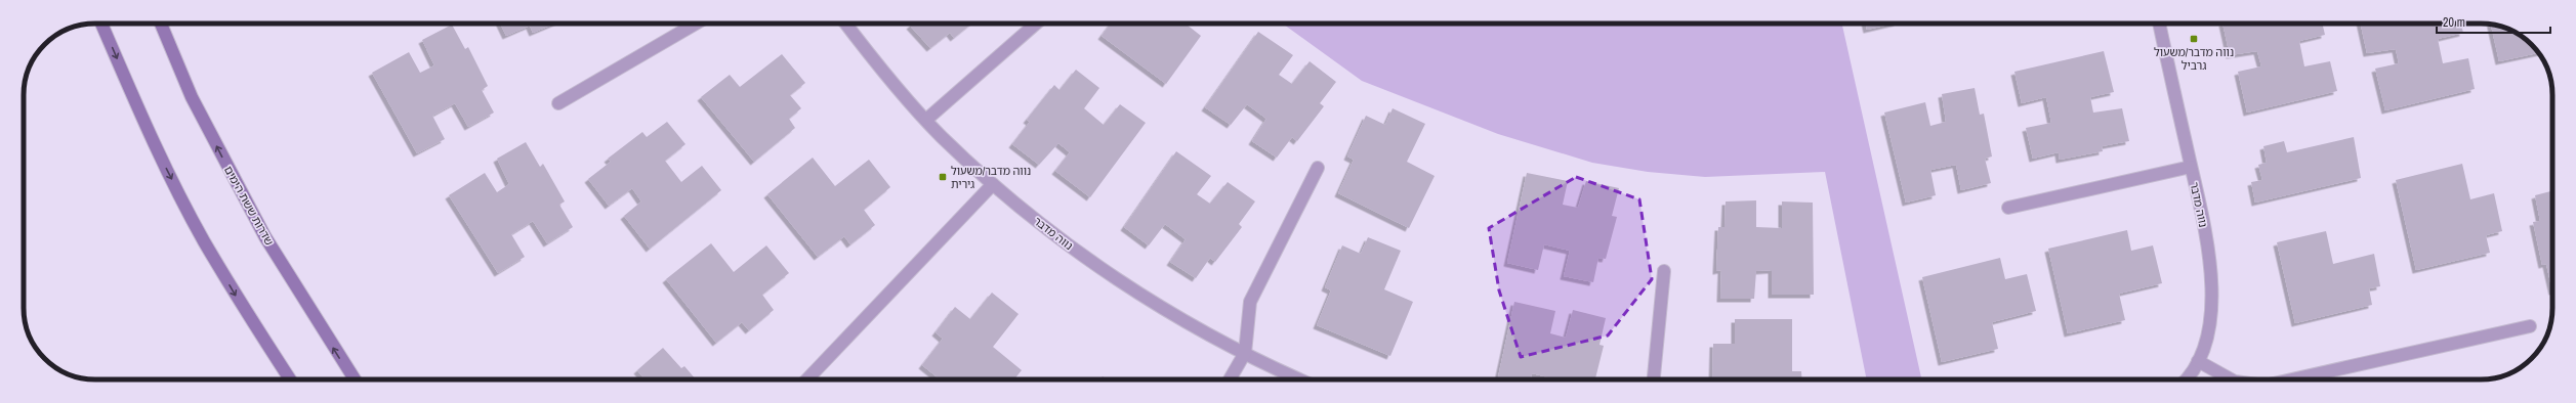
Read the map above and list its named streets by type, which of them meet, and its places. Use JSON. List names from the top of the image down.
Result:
{
  "streets": {
    "main road": ["שדרות ששת הימים"],
    "street": ["נווה מדבר"]
  },
  "places": {
    "transit": ["נווה מדבר/משעול גרביל", "נווה מדבר/משעול גירית"]
  },
  "scale_bar": "20 m"
}
